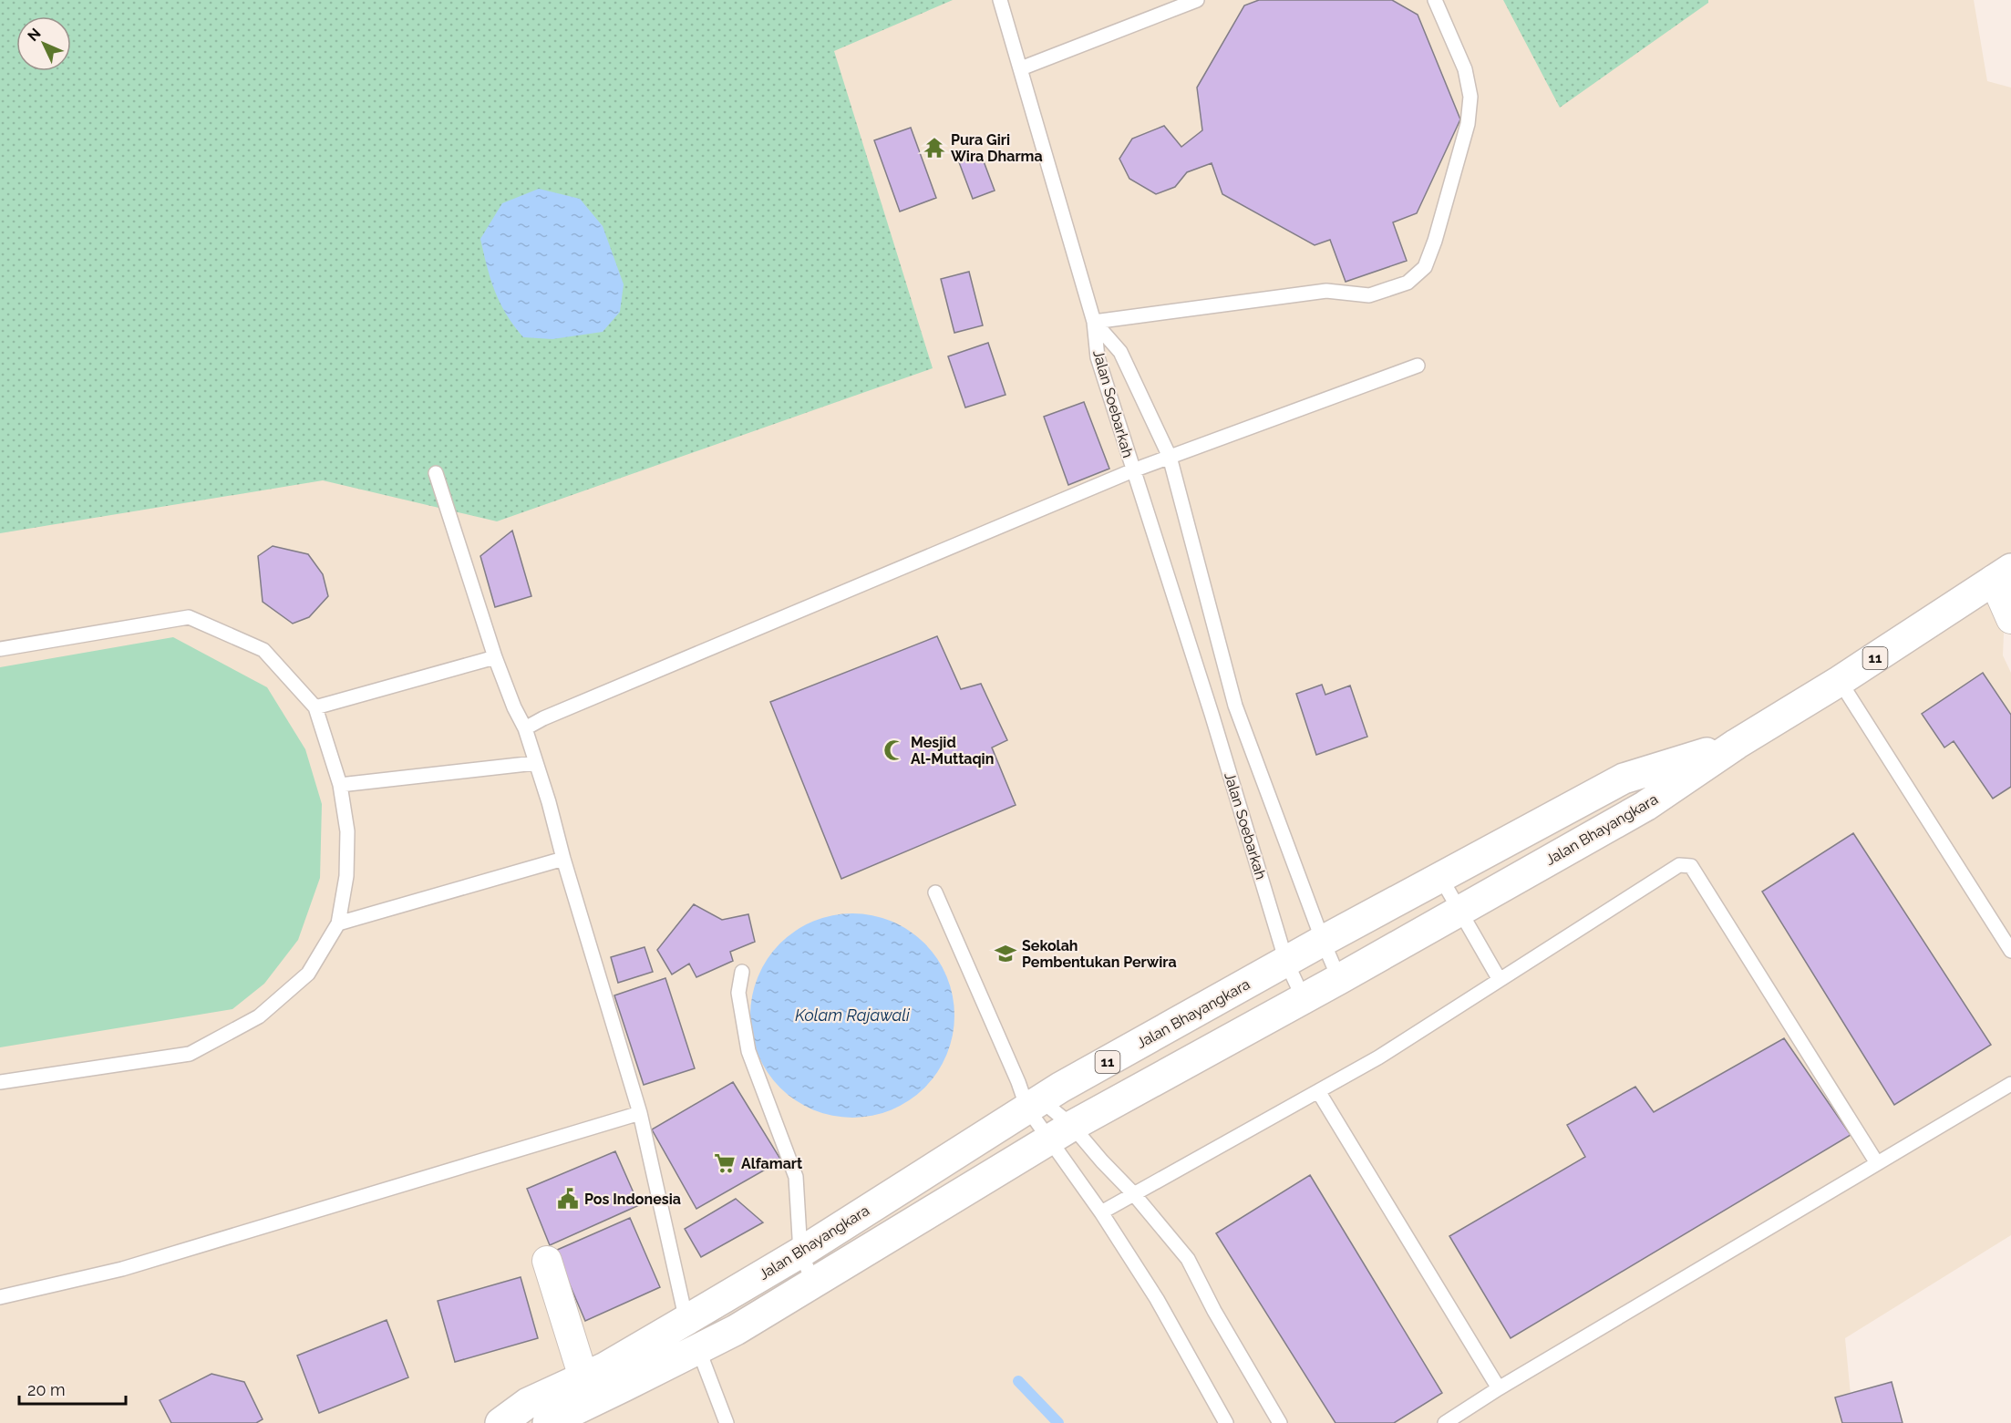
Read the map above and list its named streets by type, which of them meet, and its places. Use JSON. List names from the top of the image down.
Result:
{
  "streets": {
    "highway": ["11", "Jalan Bhayangkara"],
    "lane": ["Jalan Soebarkah"]
  },
  "crossings": [
    ["Jalan Soebarkah", "Jalan Bhayangkara"]
  ],
  "water": ["Kolam Rajawali"],
  "places": {
    "temple": ["Pura Giri Wira Dharma"],
    "mosque": ["Mesjid Al-Muttaqin"],
    "school or university": ["Sekolah Pembentukan Perwira"],
    "supermarket": ["Alfamart"],
    "public building": ["Pos Indonesia"]
  },
  "scale_bar": "20 m",
  "north": "top left"
}
